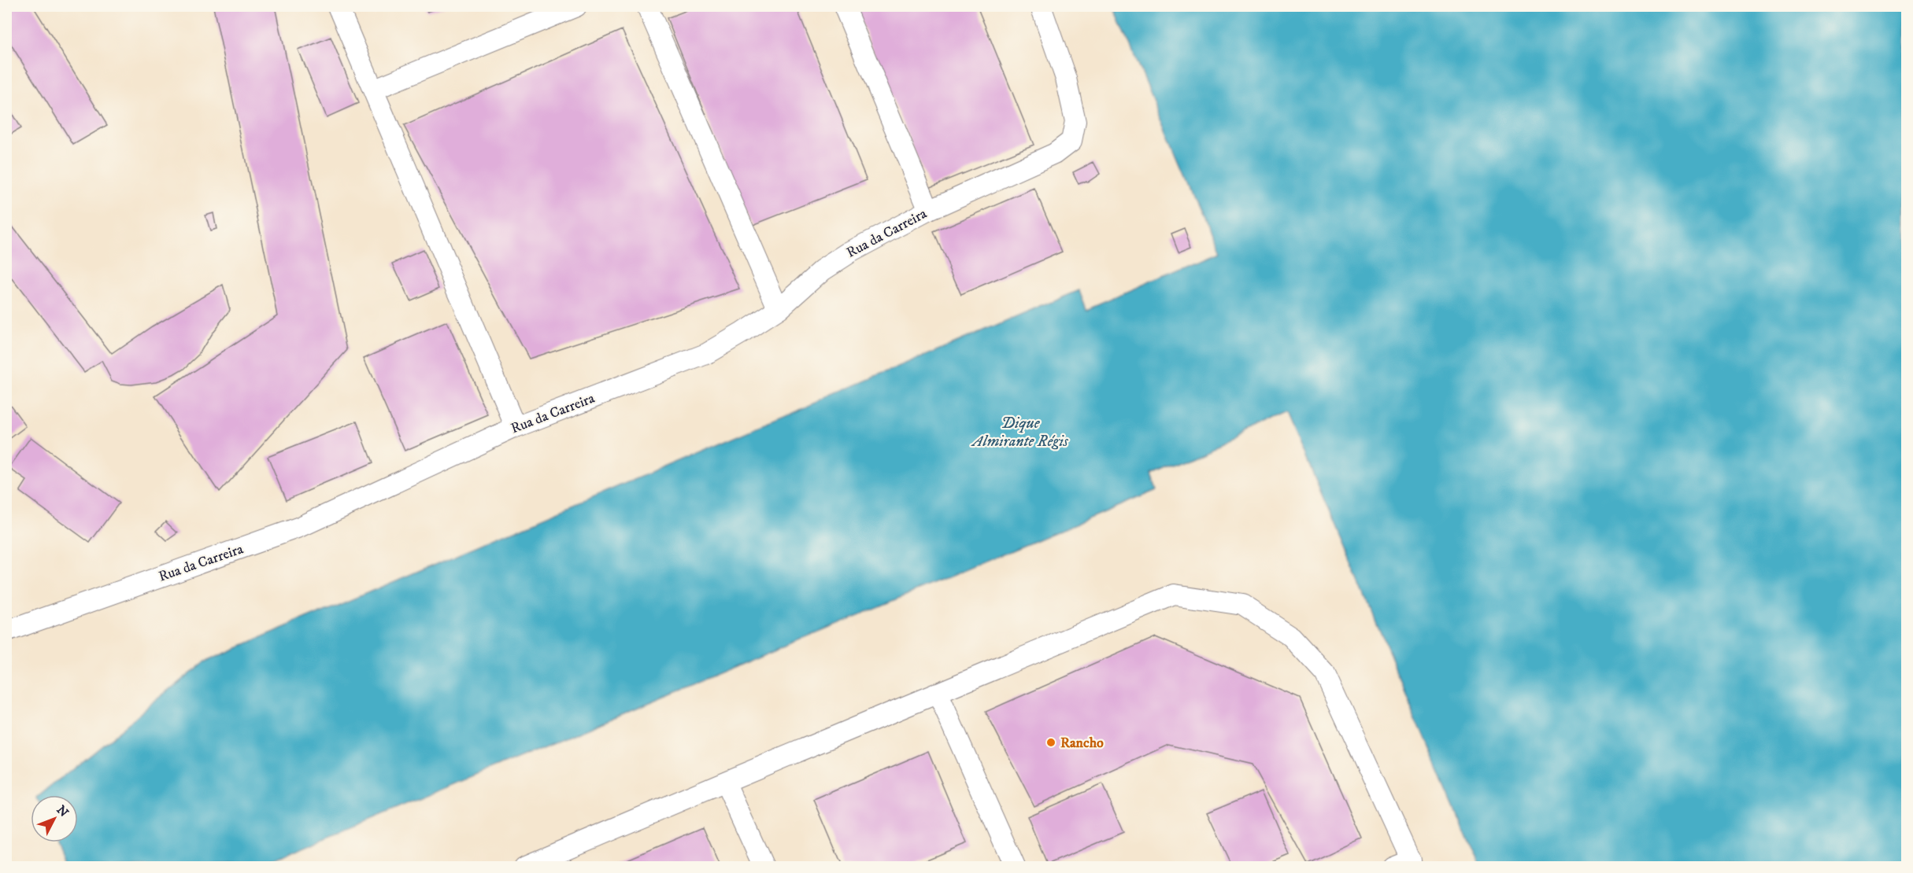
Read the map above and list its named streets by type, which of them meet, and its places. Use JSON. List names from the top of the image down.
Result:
{
  "streets": {
    "lane": ["Rua da Carreira"]
  },
  "water": ["Dique Almirante Régis"],
  "places": ["Rancho"],
  "north": "top right"
}
